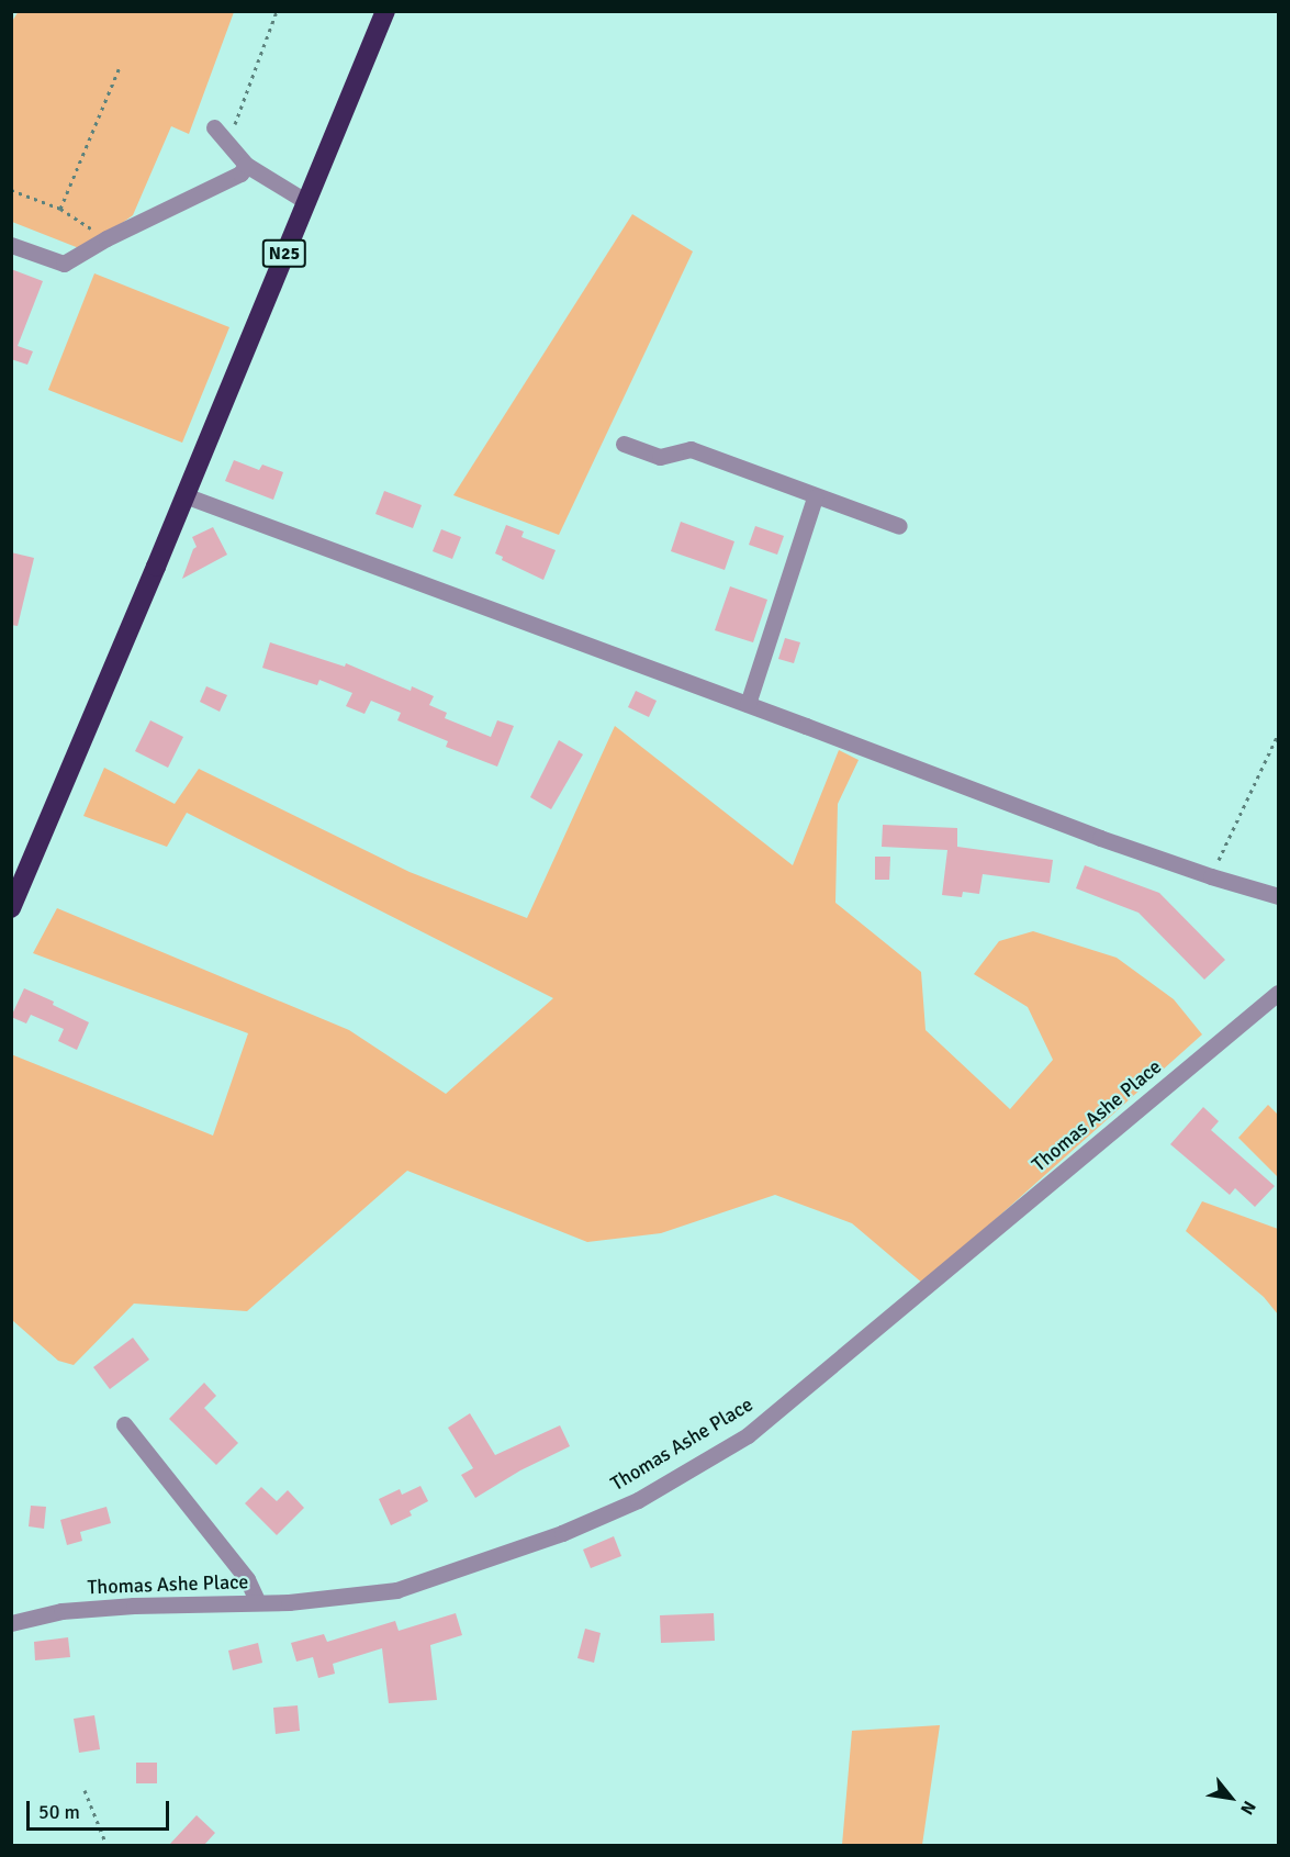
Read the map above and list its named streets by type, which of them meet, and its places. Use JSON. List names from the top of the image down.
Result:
{
  "streets": {
    "highway": ["N25"],
    "street": ["Thomas Ashe Place"]
  },
  "scale_bar": "50 m",
  "north": "bottom right"
}
